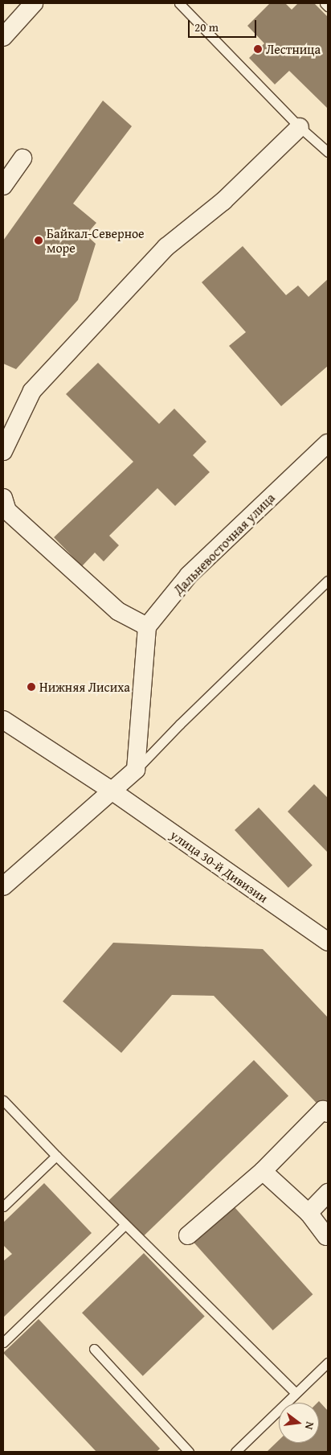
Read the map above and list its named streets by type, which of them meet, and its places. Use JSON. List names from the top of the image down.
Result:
{
  "streets": {
    "street": ["Дальневосточная улица", "улица 30-й Дивизии"]
  },
  "places": ["Лестница", "Байкал-Северное море", "Нижняя Лисиха"],
  "scale_bar": "20 m",
  "north": "right"
}
